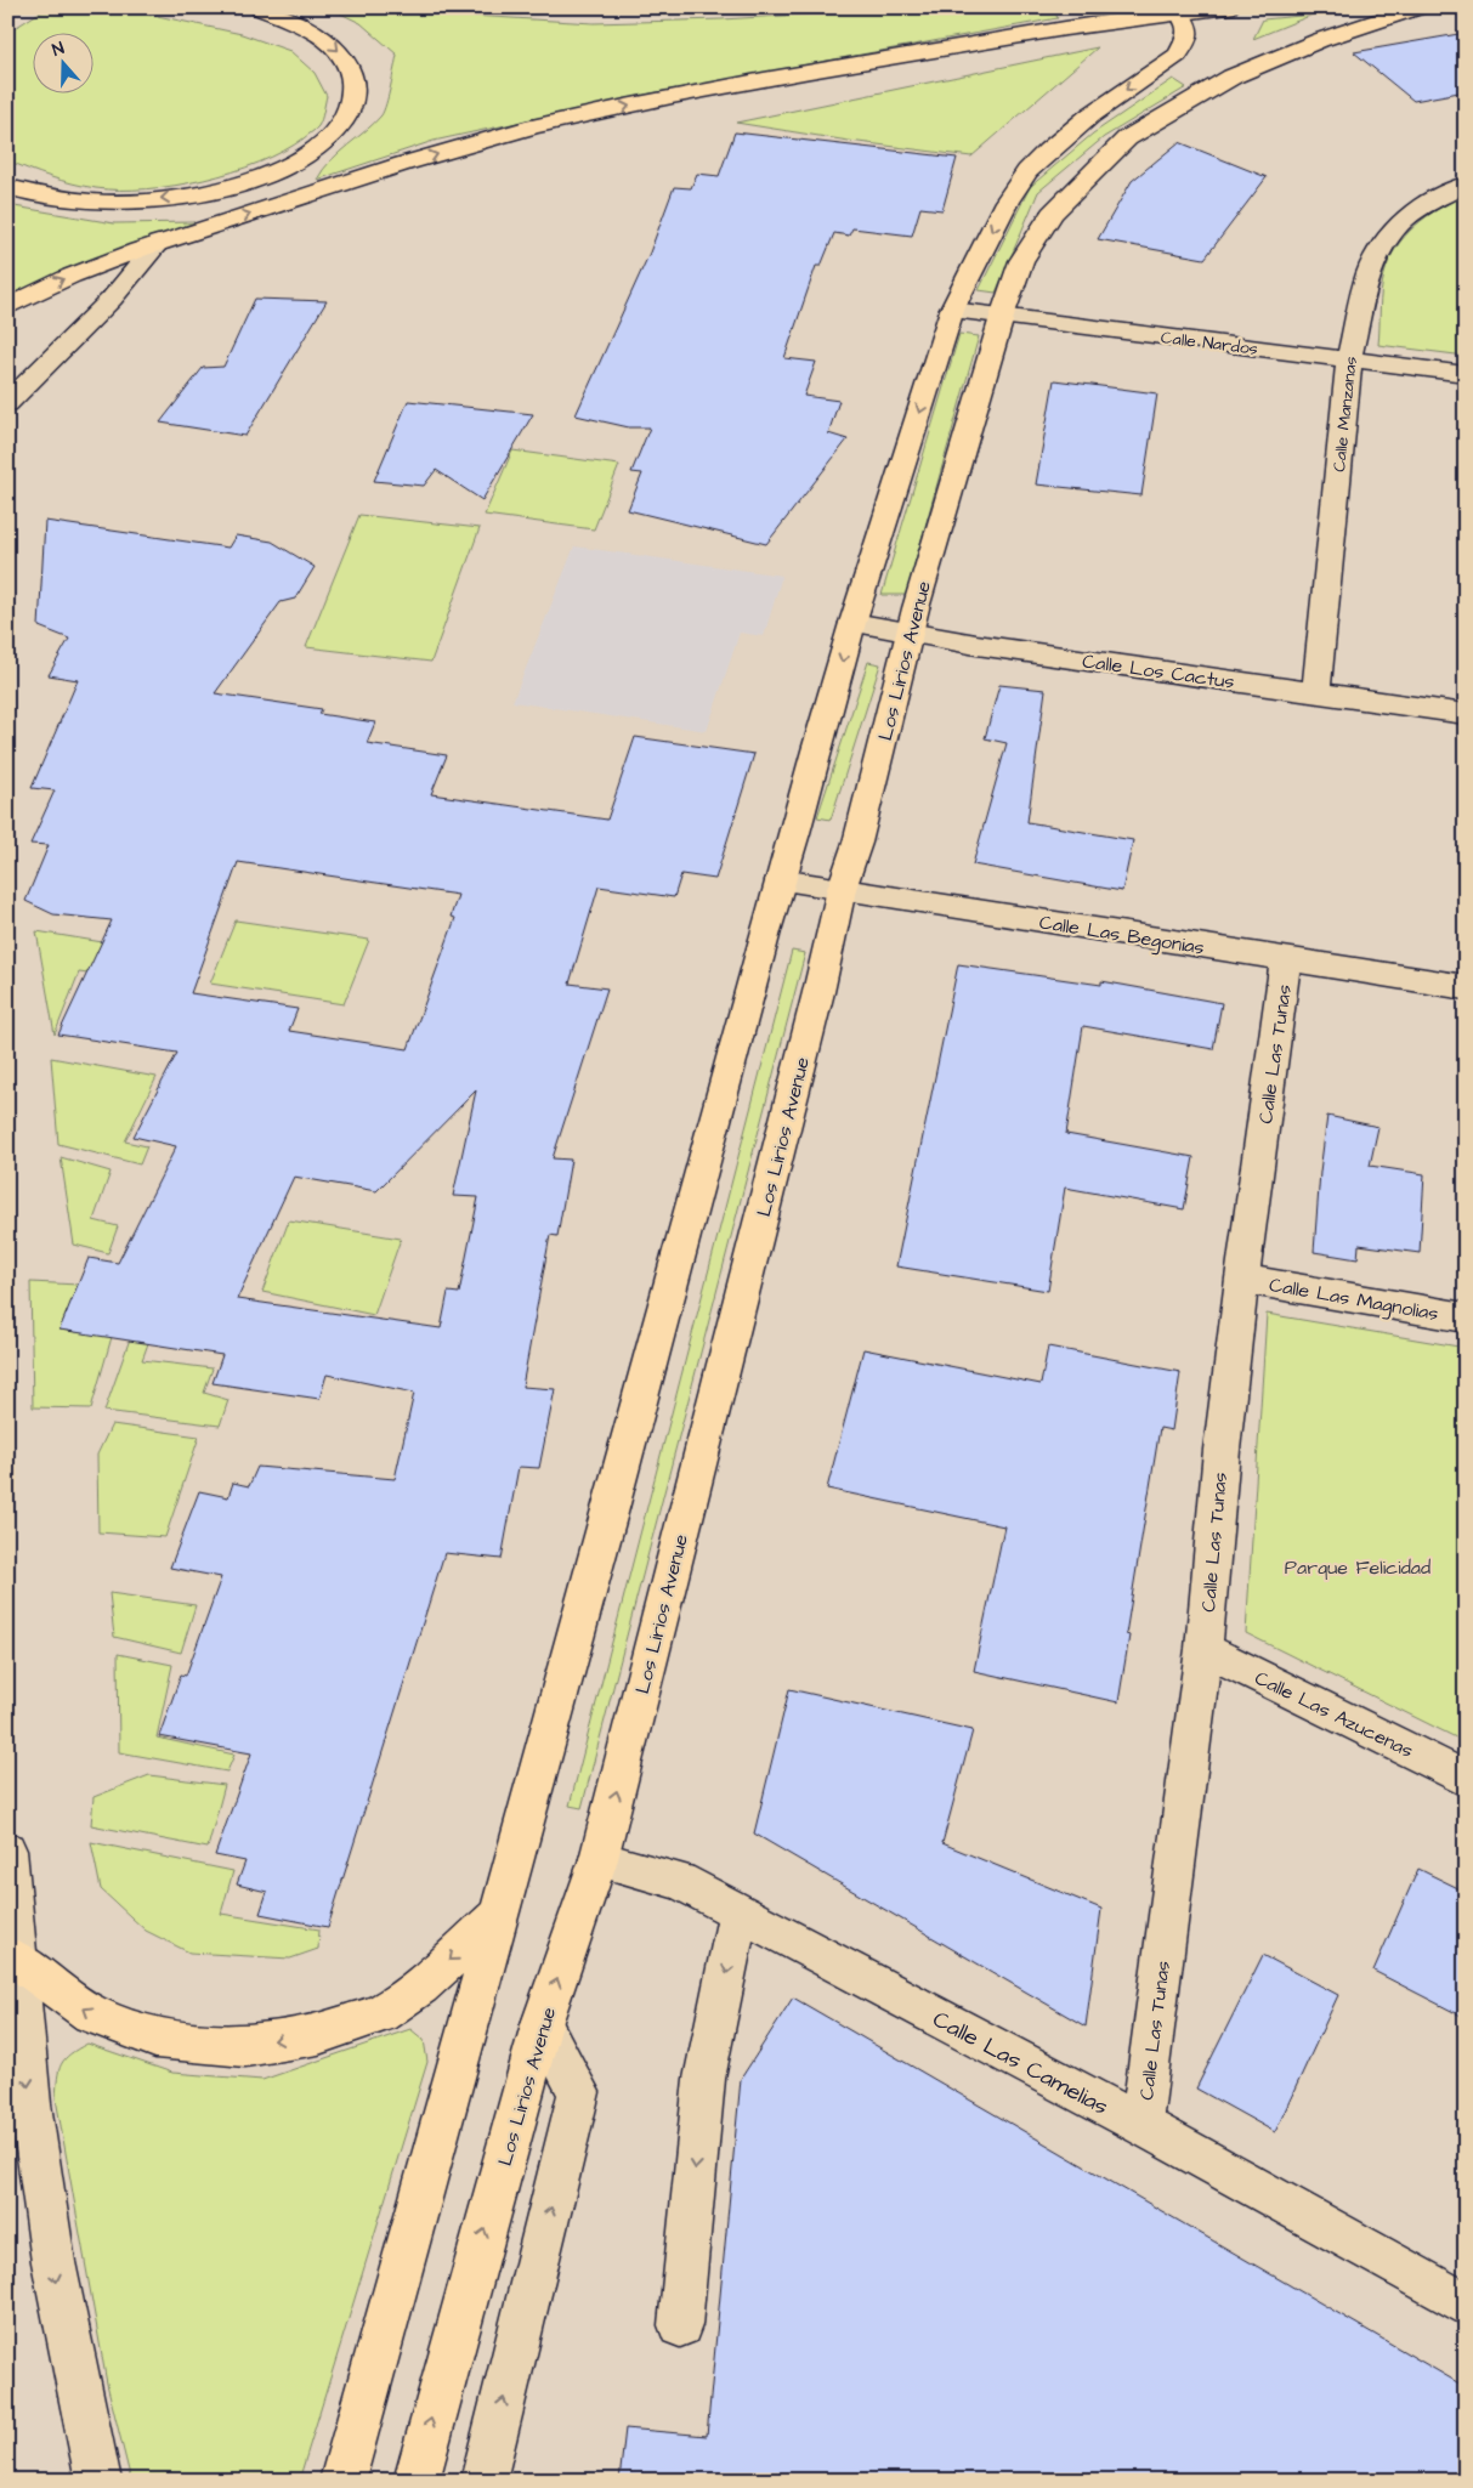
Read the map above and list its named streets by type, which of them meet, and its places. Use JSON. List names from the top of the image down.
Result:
{
  "streets": {
    "main road": ["Los Lirios Avenue"],
    "street": [
      "Calle Nardos",
      "Calle Manzanas",
      "Calle Los Cactus",
      "Calle Las Begonias",
      "Calle Las Tunas",
      "Calle Las Magnolias",
      "Calle Las Azucenas",
      "Calle Las Camelias"
    ]
  },
  "crossings": [
    ["Calle Nardos", "Calle Manzanas"],
    ["Calle Nardos", "Los Lirios Avenue"],
    ["Calle Manzanas", "Calle Los Cactus"],
    ["Los Lirios Avenue", "Calle Los Cactus"],
    ["Los Lirios Avenue", "Calle Las Begonias"],
    ["Los Lirios Avenue", "Calle Las Camelias"],
    ["Calle Las Begonias", "Calle Las Tunas"],
    ["Calle Las Tunas", "Calle Las Magnolias"],
    ["Calle Las Tunas", "Calle Las Azucenas"],
    ["Calle Las Tunas", "Calle Las Camelias"]
  ],
  "parks": ["Parque Felicidad"],
  "north": "top"
}
